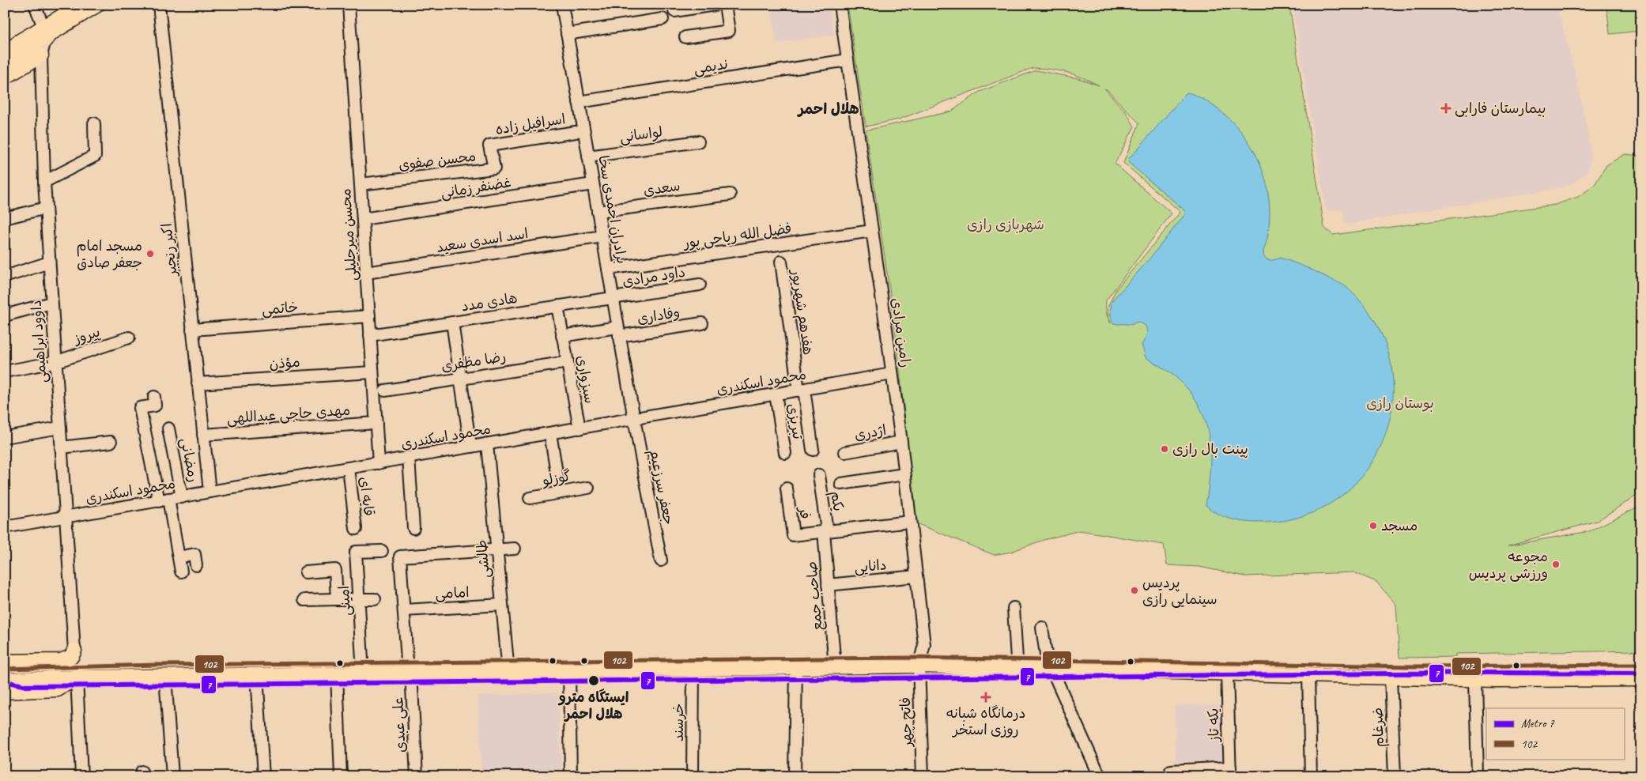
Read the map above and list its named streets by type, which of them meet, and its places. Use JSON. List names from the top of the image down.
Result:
{
  "streets": {
    "street": [
      "ندیمی",
      "اسرافیل زاده",
      "لواسانی",
      "محسن صفوی",
      "غضنفر زمانی",
      "سعدی",
      "برادران احمدی سخا",
      "محسن میرجلیلی",
      "فضل الله ریاحی پور",
      "اسد اسدی سعید",
      "اکبر رنجبر",
      "داود مرادی",
      "هادی مدد",
      "خاتمی",
      "هفدهم شهریور",
      "وفاداری",
      "رامین مرادی",
      "پیروز",
      "داوود ابراهیمی",
      "رضا مظفری",
      "مؤذن",
      "سبزواری",
      "محمود اسکندری",
      "مهدی حاجی عبداللهی",
      "تبریزی",
      "اژدری",
      "رمضانی",
      "گوزلو",
      "جعفر سرزعیم",
      "قایه ای",
      "یکم",
      "فر",
      "طالشی",
      "دانایی",
      "امامی",
      "صاحب جمع",
      "امینی",
      "فاتح چهر",
      "خرسند",
      "علی عبدی",
      "یکه تاز",
      "ضرغام"
    ]
  },
  "crossings": [
    ["ندیمی", "برادران احمدی سخا"],
    ["ندیمی", "رامین مرادی"],
    ["اسرافیل زاده", "محسن صفوی"],
    ["لواسانی", "برادران احمدی سخا"],
    ["محسن صفوی", "محسن میرجلیلی"],
    ["غضنفر زمانی", "برادران احمدی سخا"],
    ["غضنفر زمانی", "محسن میرجلیلی"],
    ["سعدی", "برادران احمدی سخا"],
    ["برادران احمدی سخا", "فضل الله ریاحی پور"],
    ["برادران احمدی سخا", "اسد اسدی سعید"],
    ["برادران احمدی سخا", "داود مرادی"],
    ["برادران احمدی سخا", "هادی مدد"],
    ["برادران احمدی سخا", "وفاداری"],
    ["برادران احمدی سخا", "محمود اسکندری"],
    ["برادران احمدی سخا", "جعفر سرزعیم"],
    ["محسن میرجلیلی", "اسد اسدی سعید"],
    ["محسن میرجلیلی", "هادی مدد"],
    ["محسن میرجلیلی", "خاتمی"],
    ["محسن میرجلیلی", "مؤذن"],
    ["محسن میرجلیلی", "محمود اسکندری"],
    ["محسن میرجلیلی", "مهدی حاجی عبداللهی"],
    ["فضل الله ریاحی پور", "رامین مرادی"],
    ["اکبر رنجبر", "خاتمی"],
    ["اکبر رنجبر", "مؤذن"],
    ["اکبر رنجبر", "محمود اسکندری"],
    ["اکبر رنجبر", "مهدی حاجی عبداللهی"],
    ["داود مرادی", "هادی مدد"],
    ["هادی مدد", "سبزواری"],
    ["هفدهم شهریور", "محمود اسکندری"],
    ["رامین مرادی", "محمود اسکندری"],
    ["رامین مرادی", "اژدری"],
    ["رامین مرادی", "دانایی"],
    ["رامین مرادی", "فاتح چهر"],
    ["پیروز", "داوود ابراهیمی"],
    ["داوود ابراهیمی", "محمود اسکندری"],
    ["رضا مظفری", "سبزواری"],
    ["سبزواری", "محمود اسکندری"],
    ["محمود اسکندری", "تبریزی"],
    ["محمود اسکندری", "رمضانی"],
    ["محمود اسکندری", "جعفر سرزعیم"],
    ["محمود اسکندری", "قایه ای"],
    ["محمود اسکندری", "طالشی"],
    ["یکم", "فر"],
    ["یکم", "صاحب جمع"],
    ["فر", "صاحب جمع"],
    ["طالشی", "امامی"],
    ["دانایی", "صاحب جمع"]
  ],
  "districts": ["هلال احمر"],
  "parks": ["شهربازی رازی", "بوستان رازی"],
  "places": {
    "health": ["بیمارستان فارابی", "درمانگاه شبانه روزی استخر"],
    "other": [
      "مسجد امام جعفر صادق",
      "پینت بال رازی",
      "مسجد",
      "مجوعه ورزشی پردیس",
      "پردیس سینمایی رازی",
      "ایستگاه مترو هلال احمر"
    ]
  },
  "lines": ["transit line 102", "metro line 7"],
  "legend": ["Metro 7", "102"]
}
